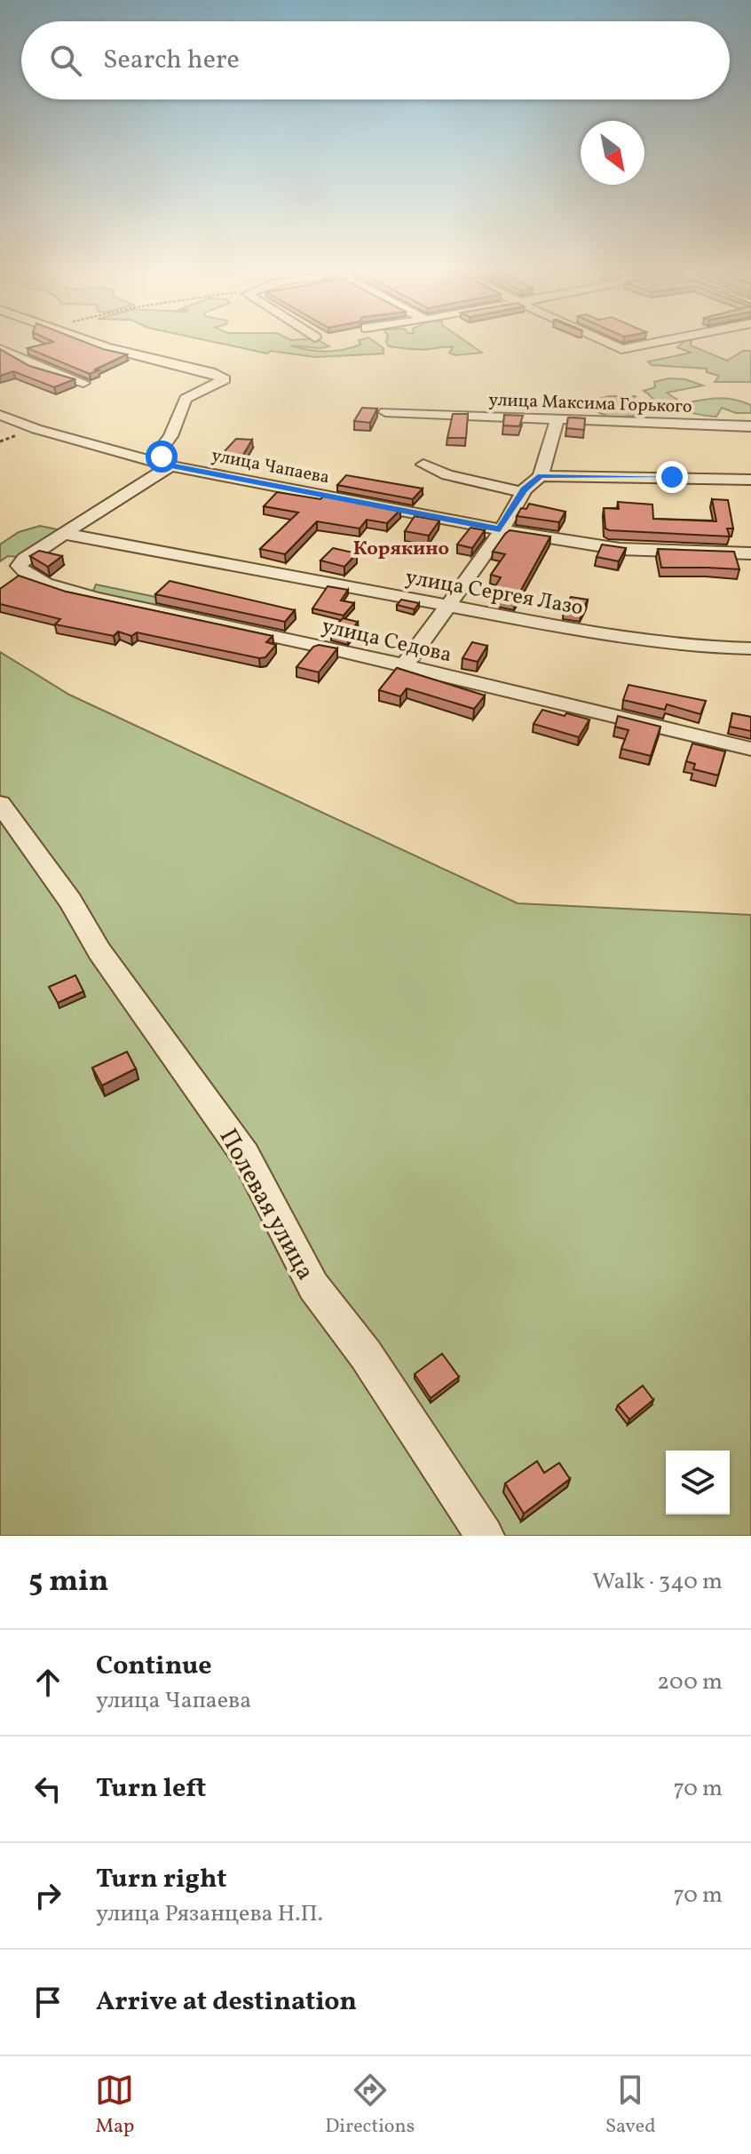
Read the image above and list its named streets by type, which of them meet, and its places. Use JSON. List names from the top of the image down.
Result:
{
  "streets": {
    "street": [
      "улица Максима Горького",
      "улица Чапаева",
      "улица Сергея Лазо",
      "улица Седова",
      "Полевая улица"
    ]
  },
  "crossings": [
    ["улица Сергея Лазо", "улица Седова"]
  ],
  "districts": ["Корякино"],
  "north": "bottom right",
  "page": {
    "search": "Search here",
    "heading": ["5 min", "Walk · 340 m"],
    "list": [
      ["Continue", "улица Чапаева", "200 m"],
      ["Turn left", "70 m"],
      ["Turn right", "улица Рязанцева Н.П.", "70 m"],
      "Arrive at destination"
    ],
    "nav": ["Map", "Directions", "Saved"]
  }
}
